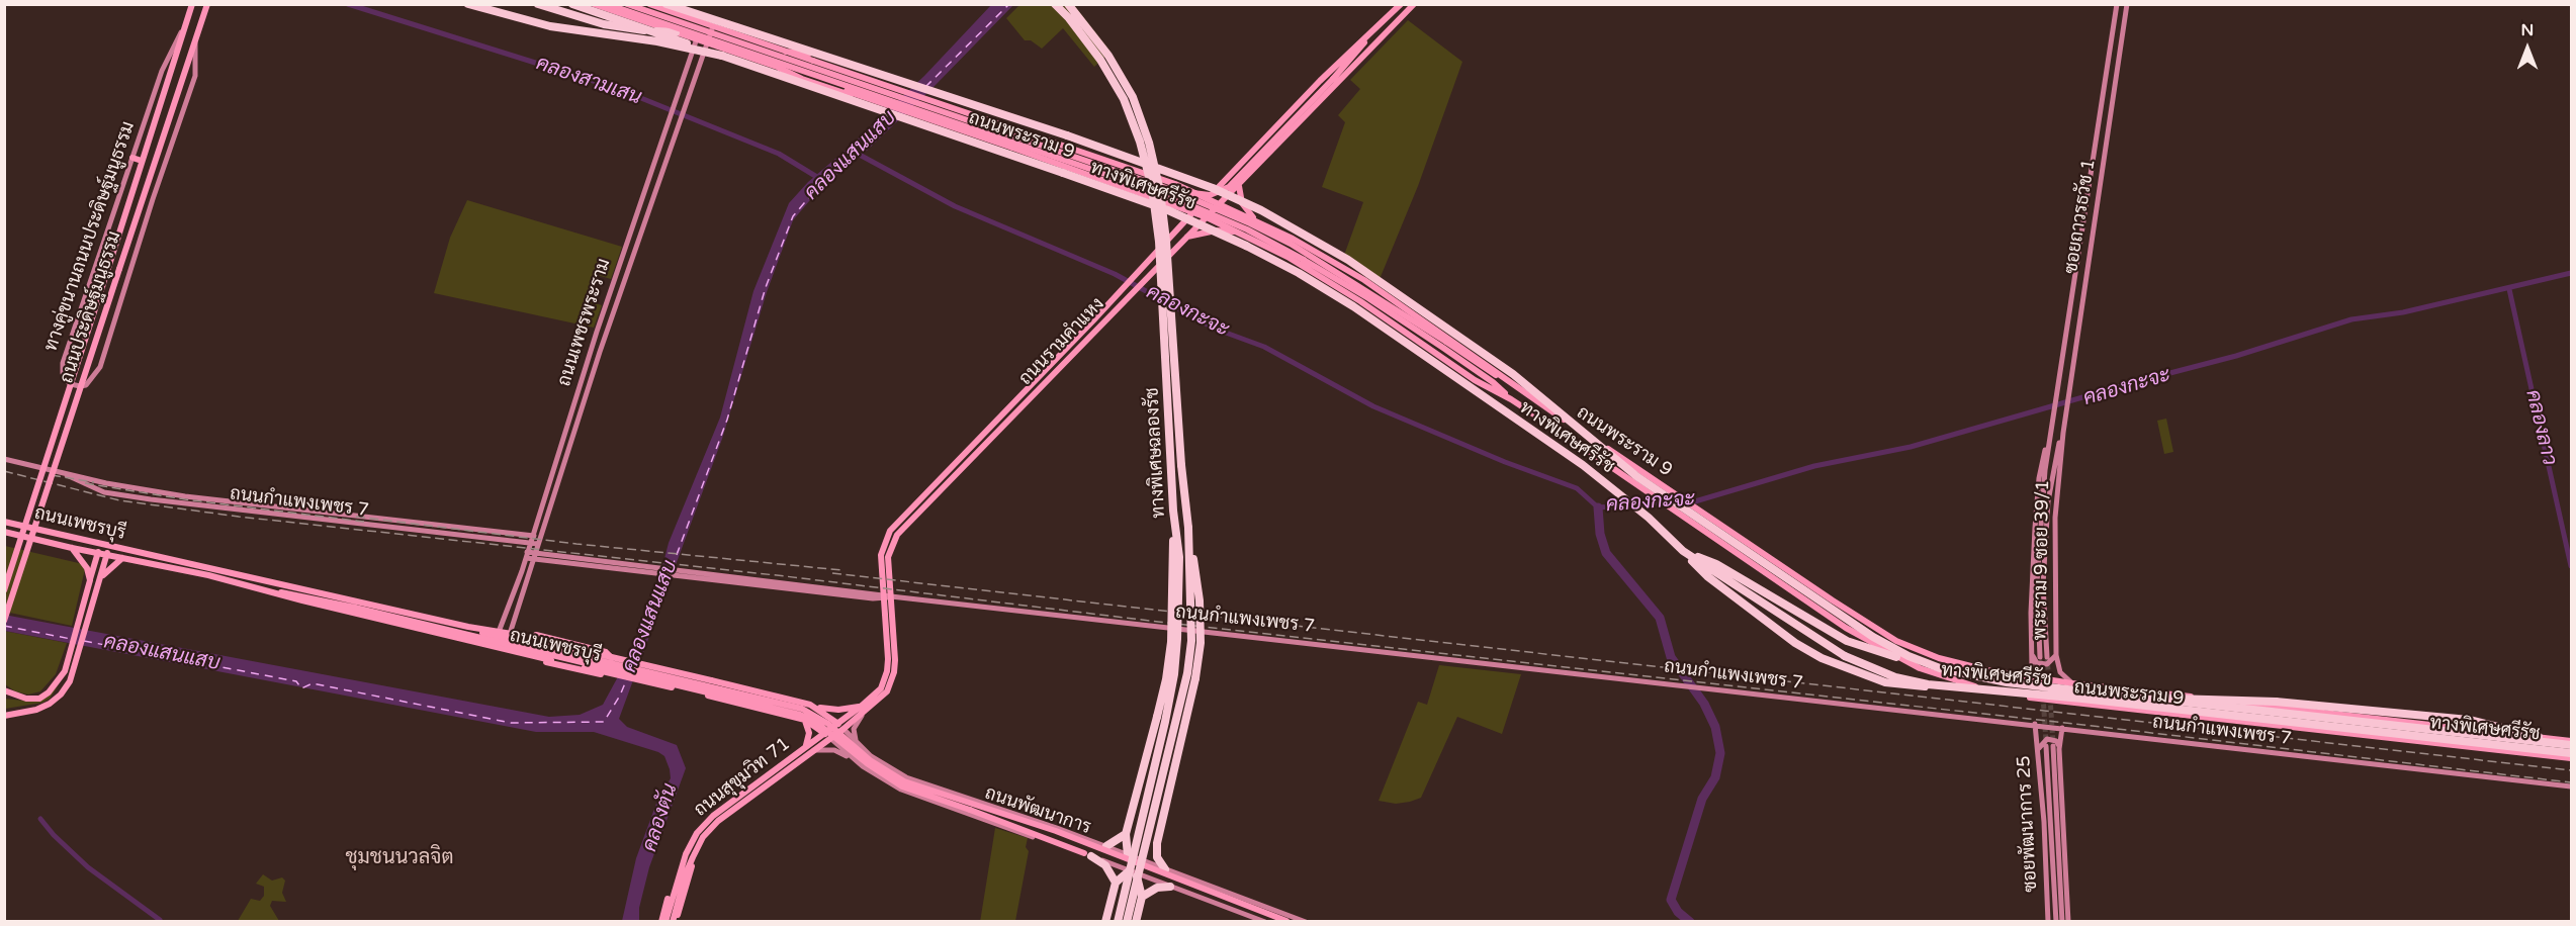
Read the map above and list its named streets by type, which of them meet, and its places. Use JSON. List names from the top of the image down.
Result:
{
  "streets": {
    "highway": ["ทางพิเศษศรีรัช", "ทางพิเศษฉลองรัช"],
    "main road": [
      "ถนนพระราม 9",
      "ถนนประดิษฐ์มนูธรรม",
      "ถนนรามคำแหง",
      "ถนนเพชรบุรี",
      "ถนนสุขุมวิท 71",
      "ถนนพัฒนาการ"
    ],
    "street": [
      "ซอยถาวรธวัช 1",
      "ทางคู่ขนานถนนประดิษฐ์มนูธรรม",
      "ถนนเพชรพระราม",
      "ถนนกำแพงเพชร 7",
      "พระราม 9 ซอย 39/1",
      "ซอยพัฒนาการ 25"
    ]
  },
  "crossings": [
    ["ถนนพระราม 9", "ทางพิเศษศรีรัช"],
    ["ถนนพระราม 9", "ถนนเพชรพระราม"],
    ["ถนนพระราม 9", "ถนนรามคำแหง"],
    ["ถนนพระราม 9", "พระราม 9 ซอย 39/1"],
    ["ซอยถาวรธวัช 1", "พระราม 9 ซอย 39/1"],
    ["ทางคู่ขนานถนนประดิษฐ์มนูธรรม", "ถนนประดิษฐ์มนูธรรม"],
    ["ถนนเพชรพระราม", "ถนนกำแพงเพชร 7"],
    ["ถนนเพชรพระราม", "ถนนเพชรบุรี"],
    ["ถนนรามคำแหง", "ถนนกำแพงเพชร 7"],
    ["ถนนรามคำแหง", "ถนนเพชรบุรี"],
    ["ถนนรามคำแหง", "ถนนสุขุมวิท 71"],
    ["ถนนรามคำแหง", "ถนนพัฒนาการ"],
    ["ถนนกำแพงเพชร 7", "ซอยพัฒนาการ 25"],
    ["ถนนเพชรบุรี", "ถนนสุขุมวิท 71"],
    ["ถนนเพชรบุรี", "ถนนพัฒนาการ"],
    ["ถนนสุขุมวิท 71", "ถนนพัฒนาการ"]
  ],
  "districts": ["ชุมชนนวลจิต"],
  "water": [
    "คลองสามเสน",
    "คลองแสนแสบ",
    "คลองกะจะ",
    "คลองลาว",
    "คลองตัน"
  ],
  "north": "top"
}
